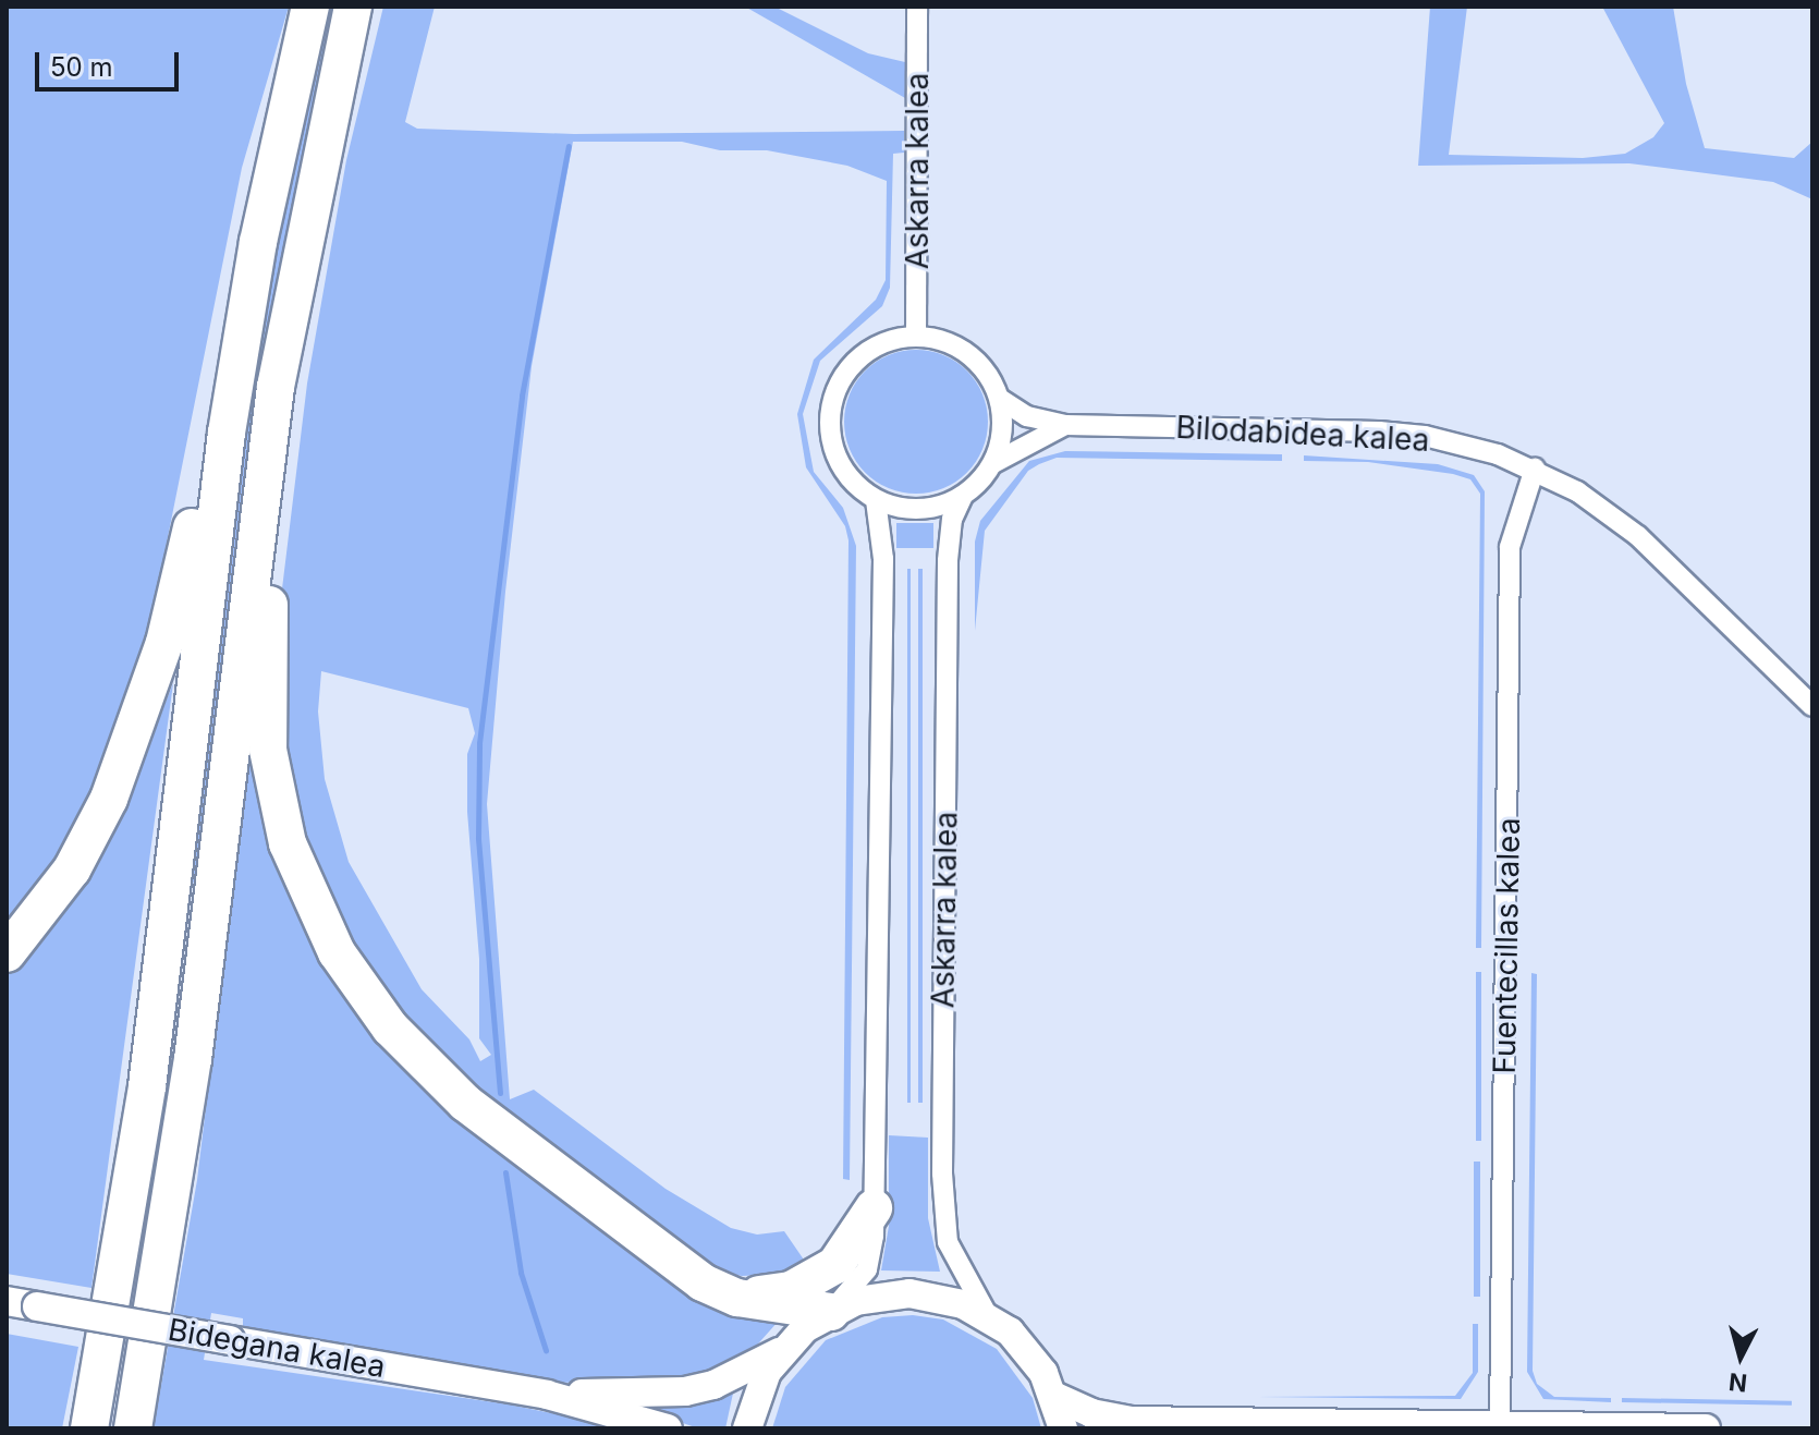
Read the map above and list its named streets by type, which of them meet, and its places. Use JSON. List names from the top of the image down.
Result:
{
  "streets": {
    "street": [
      "Askarra kalea",
      "Bilodabidea kalea",
      "Fuentecillas kalea",
      "Bidegana kalea"
    ]
  },
  "crossings": [
    ["Askarra kalea", "Bilodabidea kalea"],
    ["Bilodabidea kalea", "Fuentecillas kalea"]
  ],
  "scale_bar": "50 m",
  "north": "bottom"
}
